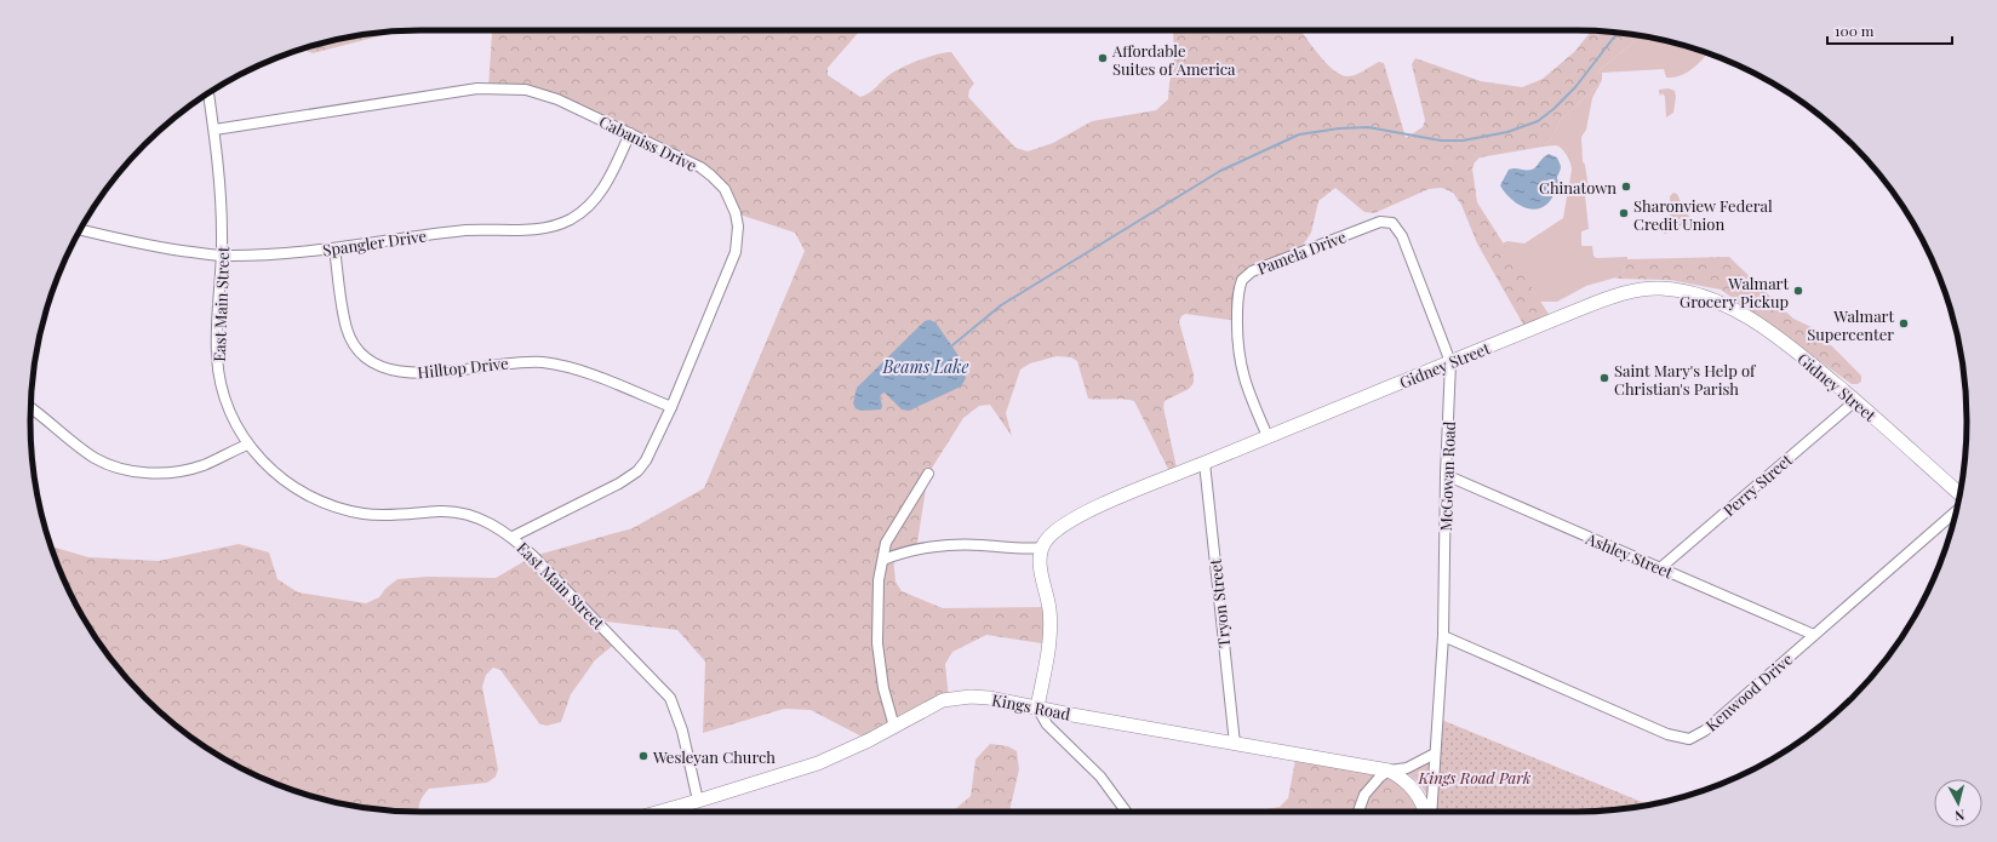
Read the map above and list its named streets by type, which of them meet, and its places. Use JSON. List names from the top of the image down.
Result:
{
  "streets": {
    "street": [
      "Cabaniss Drive",
      "Spangler Drive",
      "Pamela Drive",
      "East Main Street",
      "Gidney Street",
      "Hilltop Drive",
      "McGowan Road",
      "Perry Street",
      "Ashley Street",
      "Tryon Street",
      "Kenwood Drive",
      "Kings Road"
    ]
  },
  "crossings": [
    ["Cabaniss Drive", "Spangler Drive"],
    ["Cabaniss Drive", "East Main Street"],
    ["Cabaniss Drive", "Hilltop Drive"],
    ["Spangler Drive", "East Main Street"],
    ["Spangler Drive", "Hilltop Drive"],
    ["Pamela Drive", "Gidney Street"],
    ["Pamela Drive", "McGowan Road"],
    ["East Main Street", "Kings Road"],
    ["Gidney Street", "McGowan Road"],
    ["Gidney Street", "Perry Street"],
    ["Gidney Street", "Tryon Street"],
    ["McGowan Road", "Ashley Street"],
    ["McGowan Road", "Kenwood Drive"],
    ["Perry Street", "Ashley Street"],
    ["Ashley Street", "Kenwood Drive"],
    ["Tryon Street", "Kings Road"]
  ],
  "water": ["Beams Lake"],
  "parks": ["Kings Road Park"],
  "places": [
    "Affordable Suites of America",
    "Chinatown",
    "Sharonview Federal Credit Union",
    "Walmart Grocery Pickup",
    "Walmart Supercenter",
    "Saint Mary's Help of Christian's Parish",
    "Wesleyan Church"
  ],
  "scale_bar": "100 m",
  "north": "bottom"
}
